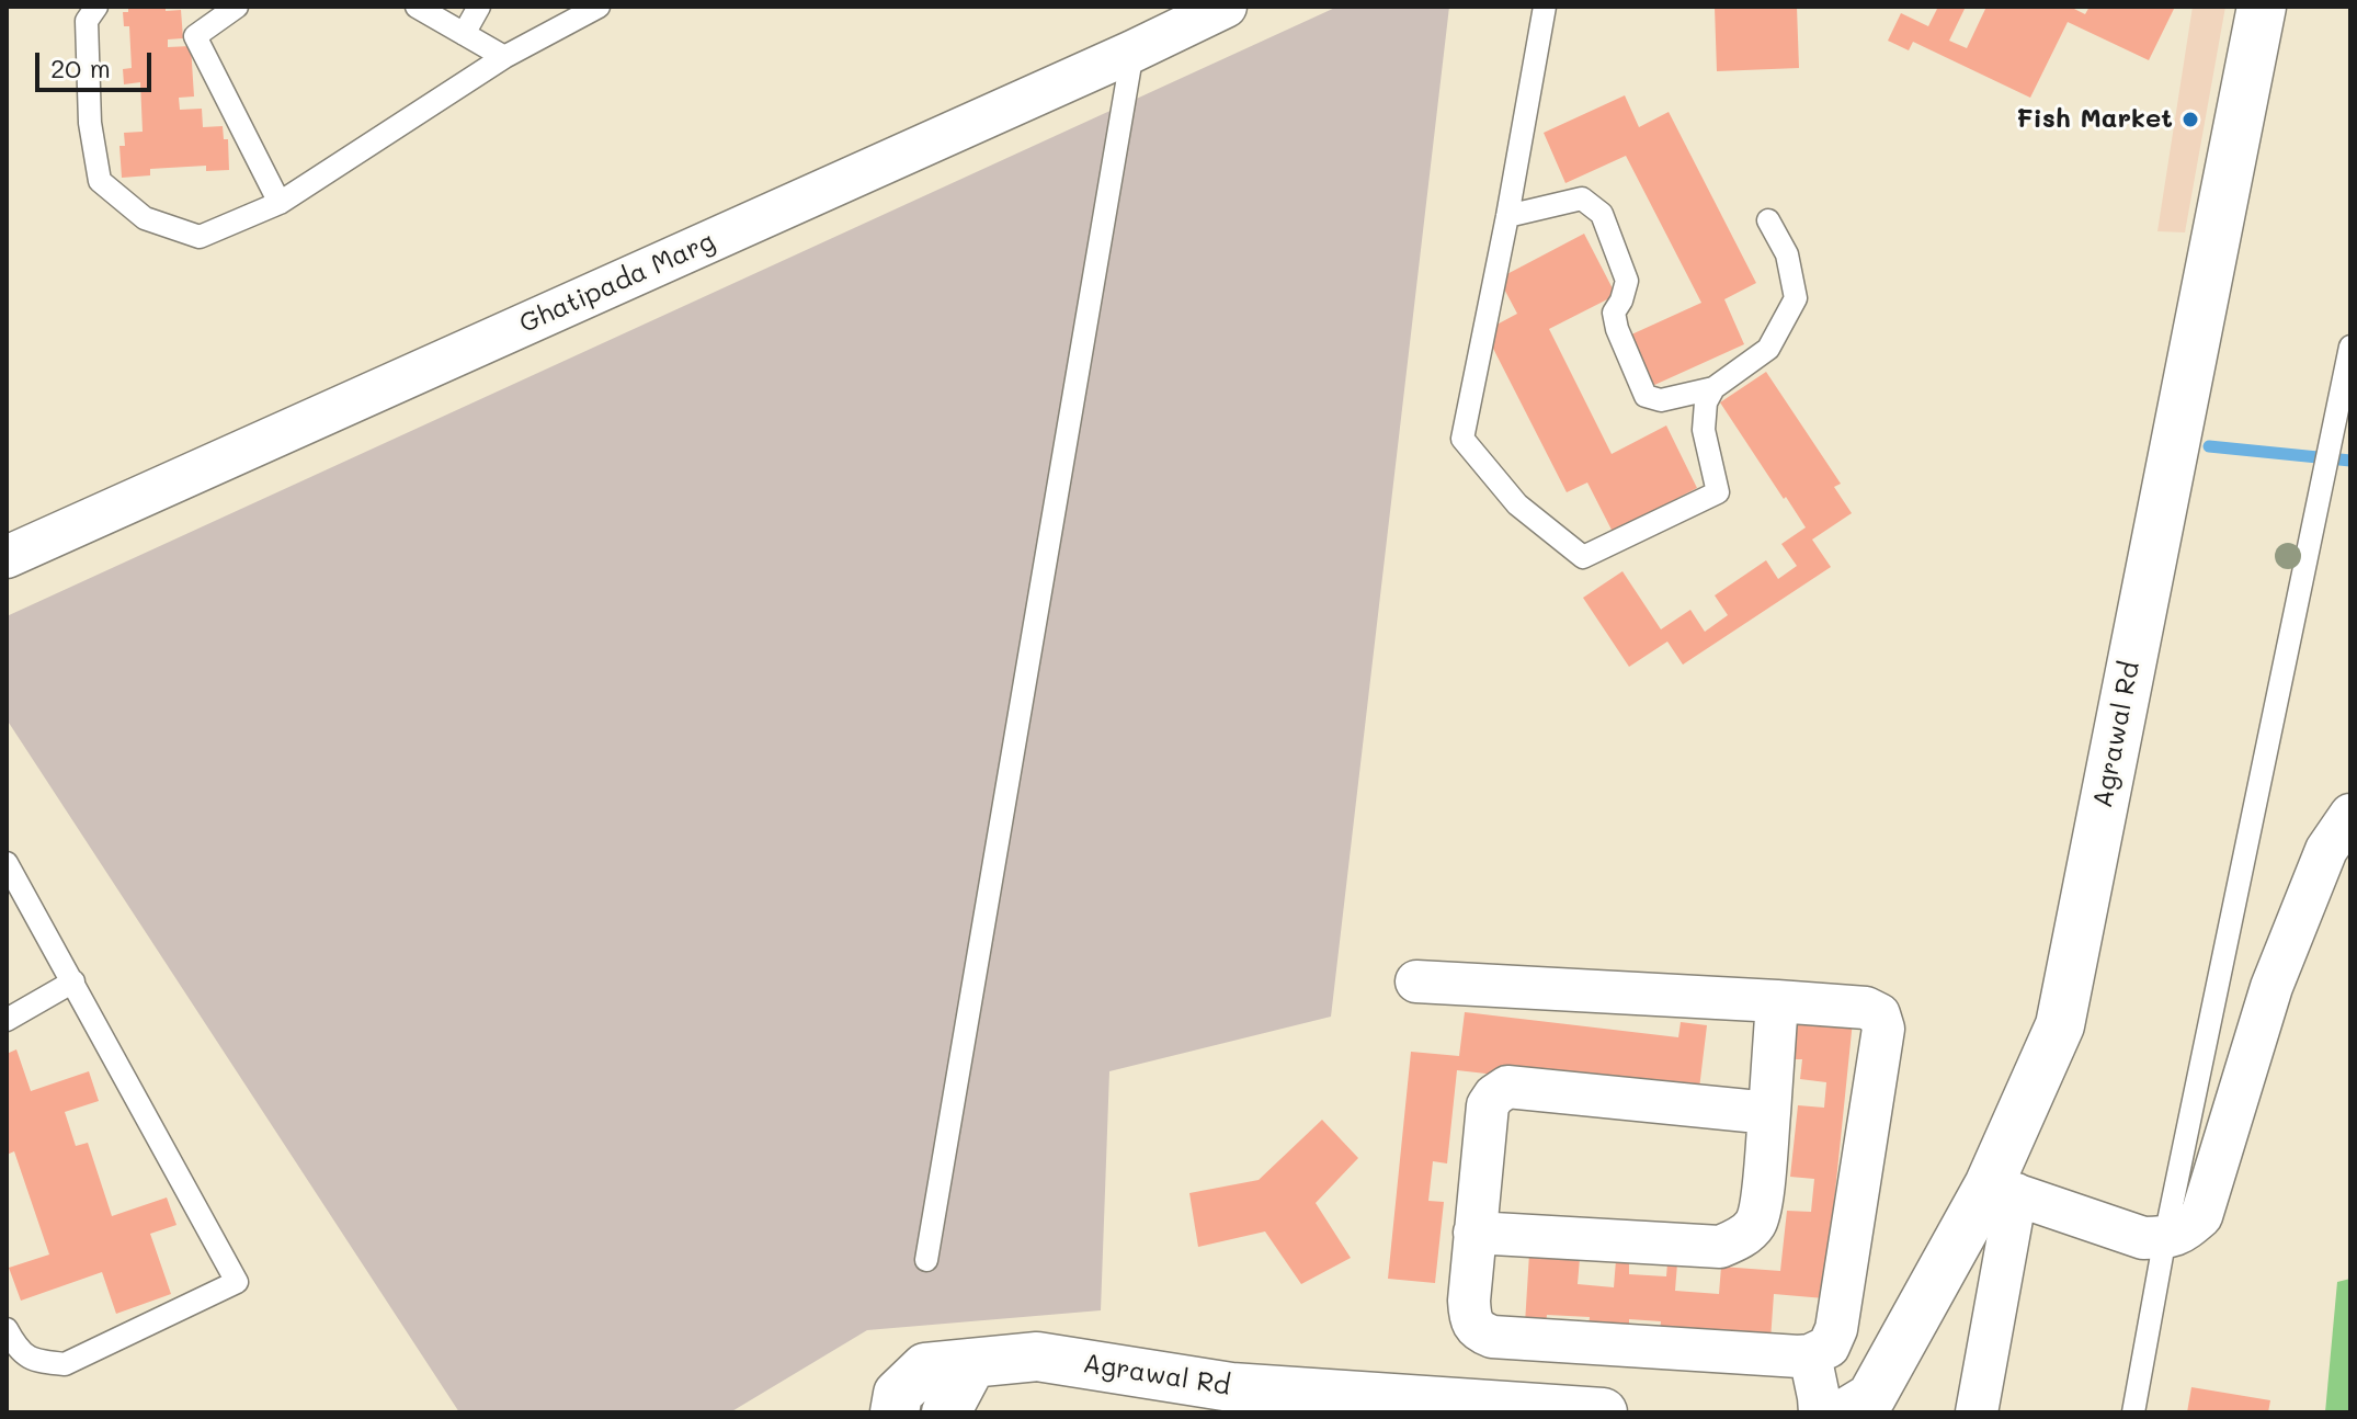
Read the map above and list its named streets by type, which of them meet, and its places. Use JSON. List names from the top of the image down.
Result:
{
  "streets": {
    "street": ["Ghatipada Marg", "Agrawal Rd"]
  },
  "places": ["Fish Market"],
  "scale_bar": "20 m"
}
